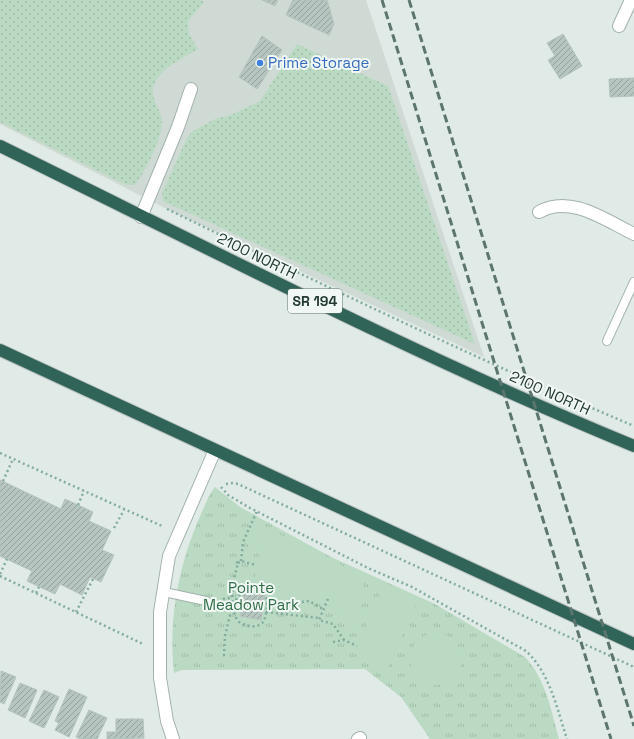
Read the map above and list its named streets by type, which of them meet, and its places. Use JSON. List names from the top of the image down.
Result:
{
  "streets": {
    "highway": ["2100 NORTH", "SR 194"]
  },
  "parks": ["Pointe Meadow Park"],
  "places": ["Prime Storage"]
}
